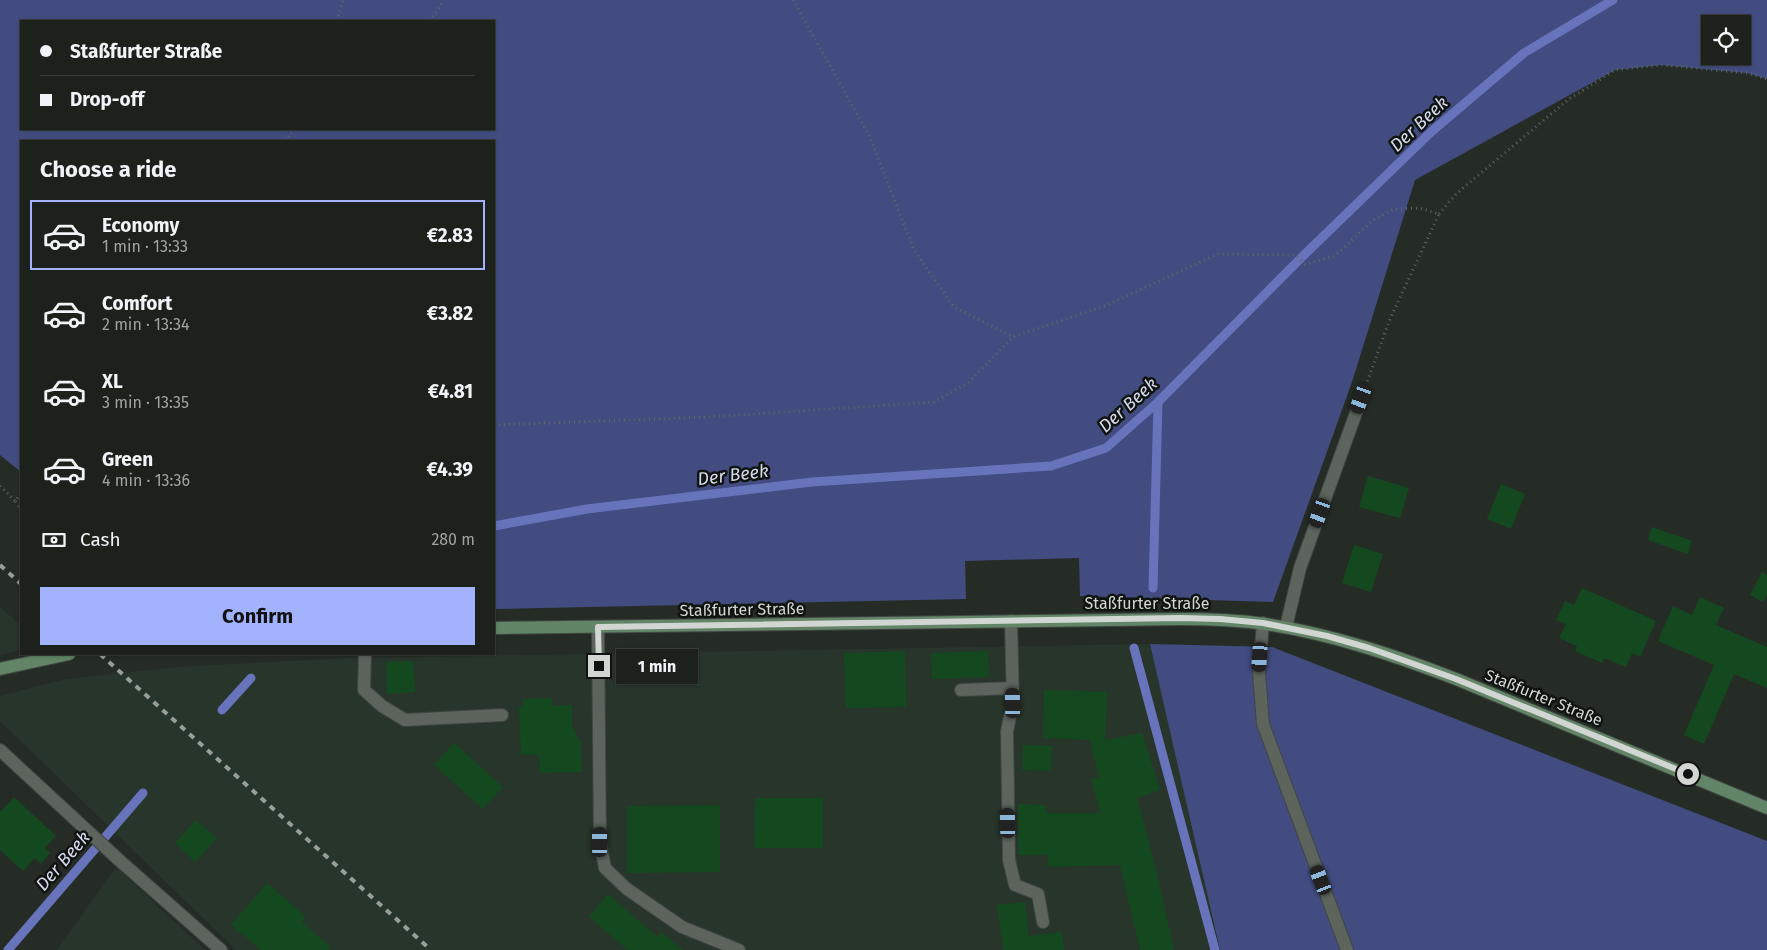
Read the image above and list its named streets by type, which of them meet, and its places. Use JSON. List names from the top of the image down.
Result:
{
  "streets": {
    "main road": ["Staßfurter Straße"]
  },
  "water": ["Der Beek"],
  "page": {
    "banner": ["Staßfurter Straße", "Drop-off"],
    "heading": "Choose a ride",
    "list": [
      {
        "name": "Economy",
        "note": "1 min · 13:33",
        "value": "€2.83"
      },
      {
        "name": "Comfort",
        "note": "2 min · 13:34",
        "value": "€3.82"
      },
      {
        "name": "XL",
        "note": "3 min · 13:35",
        "value": "€4.81"
      },
      {
        "name": "Green",
        "note": "4 min · 13:36",
        "value": "€4.39"
      }
    ],
    "pay": ["Cash", "280 m"],
    "buttons": "Confirm",
    "bubble": "1 min"
  }
}
